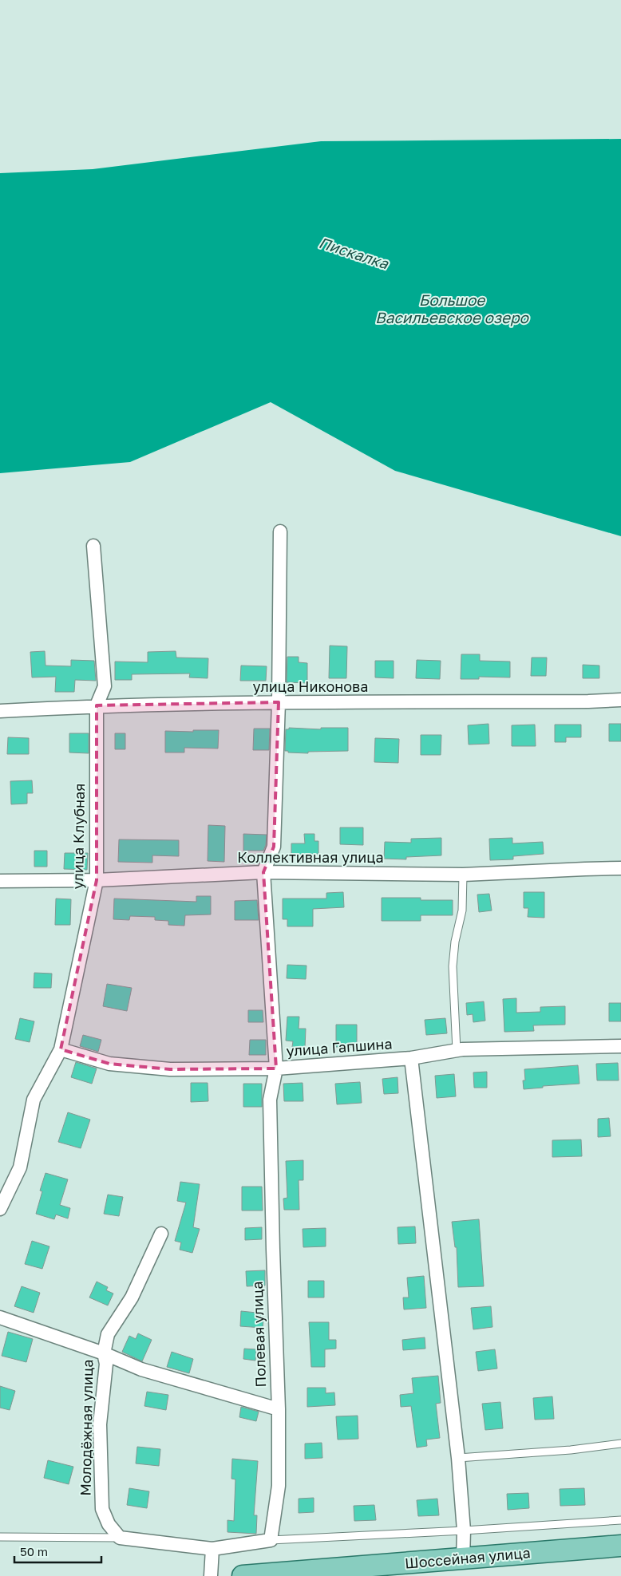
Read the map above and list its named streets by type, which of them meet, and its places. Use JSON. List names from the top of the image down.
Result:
{
  "streets": {
    "main road": ["Шоссейная улица"],
    "street": [
      "улица Никонова",
      "улица Клубная",
      "Коллективная улица",
      "улица Гапшина",
      "Полевая улица",
      "Молодёжная улица"
    ]
  },
  "crossings": [
    ["улица Никонова", "улица Клубная"],
    ["улица Клубная", "Коллективная улица"],
    ["улица Клубная", "улица Гапшина"],
    ["Коллективная улица", "Полевая улица"],
    ["улица Гапшина", "Полевая улица"]
  ],
  "water": ["Пискалка", "Большое Васильевское озеро"],
  "scale_bar": "50 m"
}
